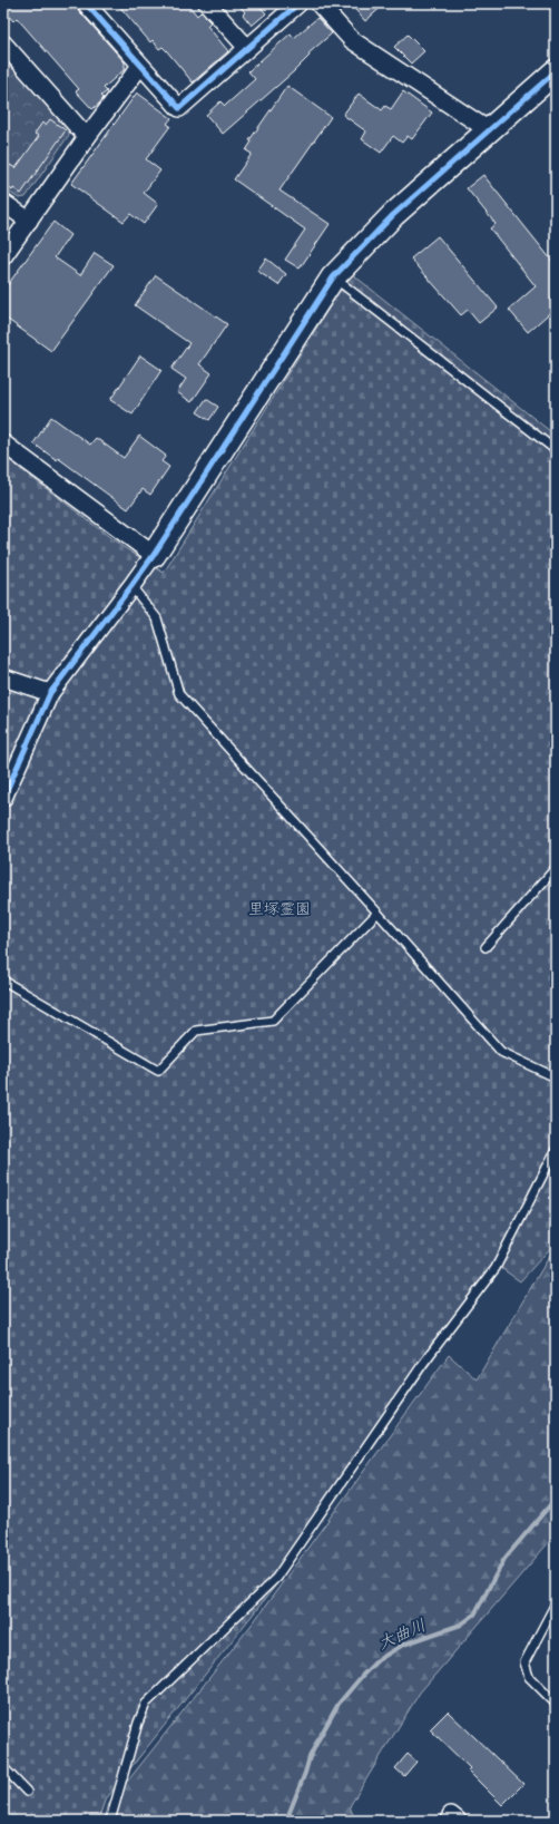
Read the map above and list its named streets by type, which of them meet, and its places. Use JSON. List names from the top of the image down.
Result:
{
  "water": ["大曲川"],
  "parks": ["里塚霊園"]
}
